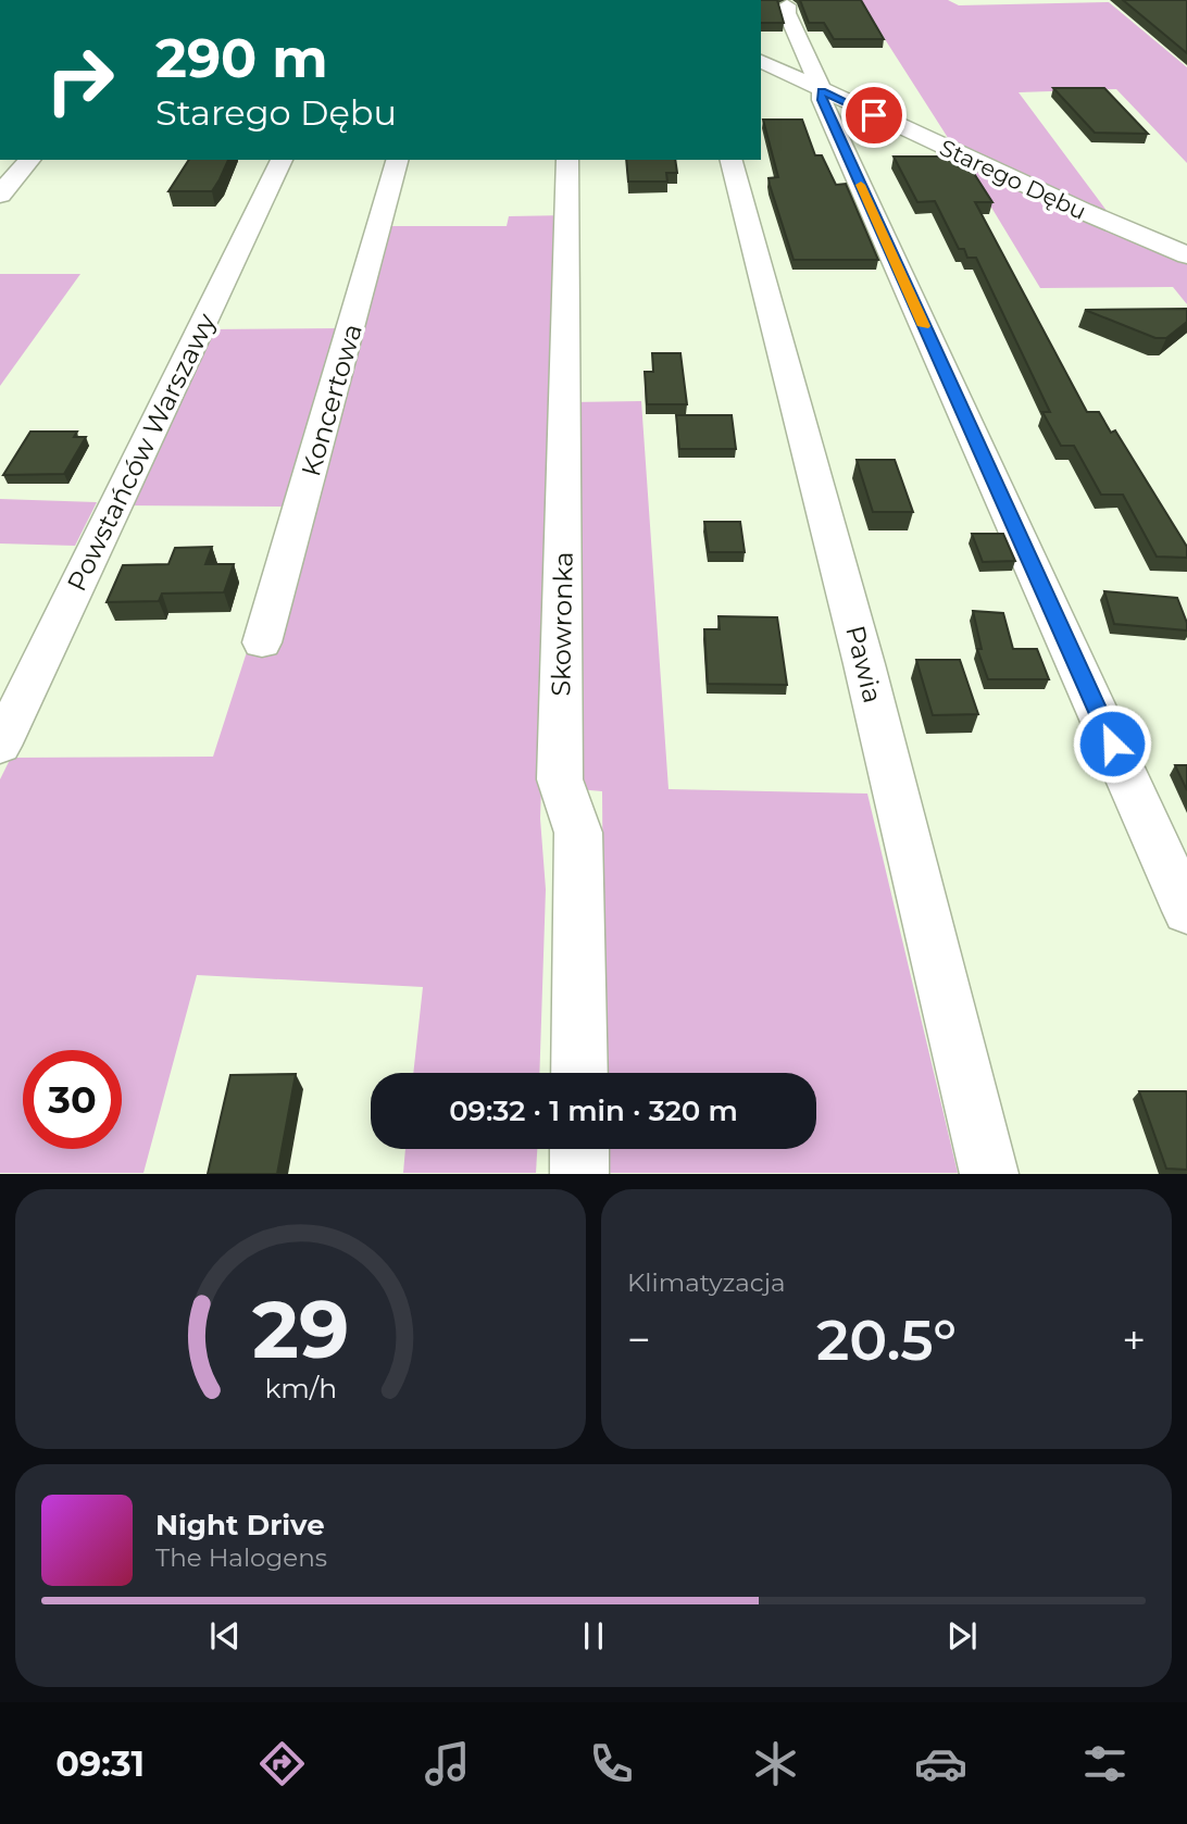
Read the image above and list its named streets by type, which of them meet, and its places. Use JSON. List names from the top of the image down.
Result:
{
  "streets": {
    "street": [
      "Starego Dębu",
      "Koncertowa",
      "Powstańców Warszawy",
      "Skowronka",
      "Pawia"
    ]
  },
  "page": {
    "turn": ["290 m", "Starego Dębu"],
    "limit": "30",
    "trip": "09:32 · 1 min · 320 m",
    "tile": "Klimatyzacja",
    "heat": ["−", "20.5°", "+"],
    "song": ["Night Drive", "The Halogens"],
    "tabs": "09:31",
    "gauge": ["29", "km/h"]
  }
}
